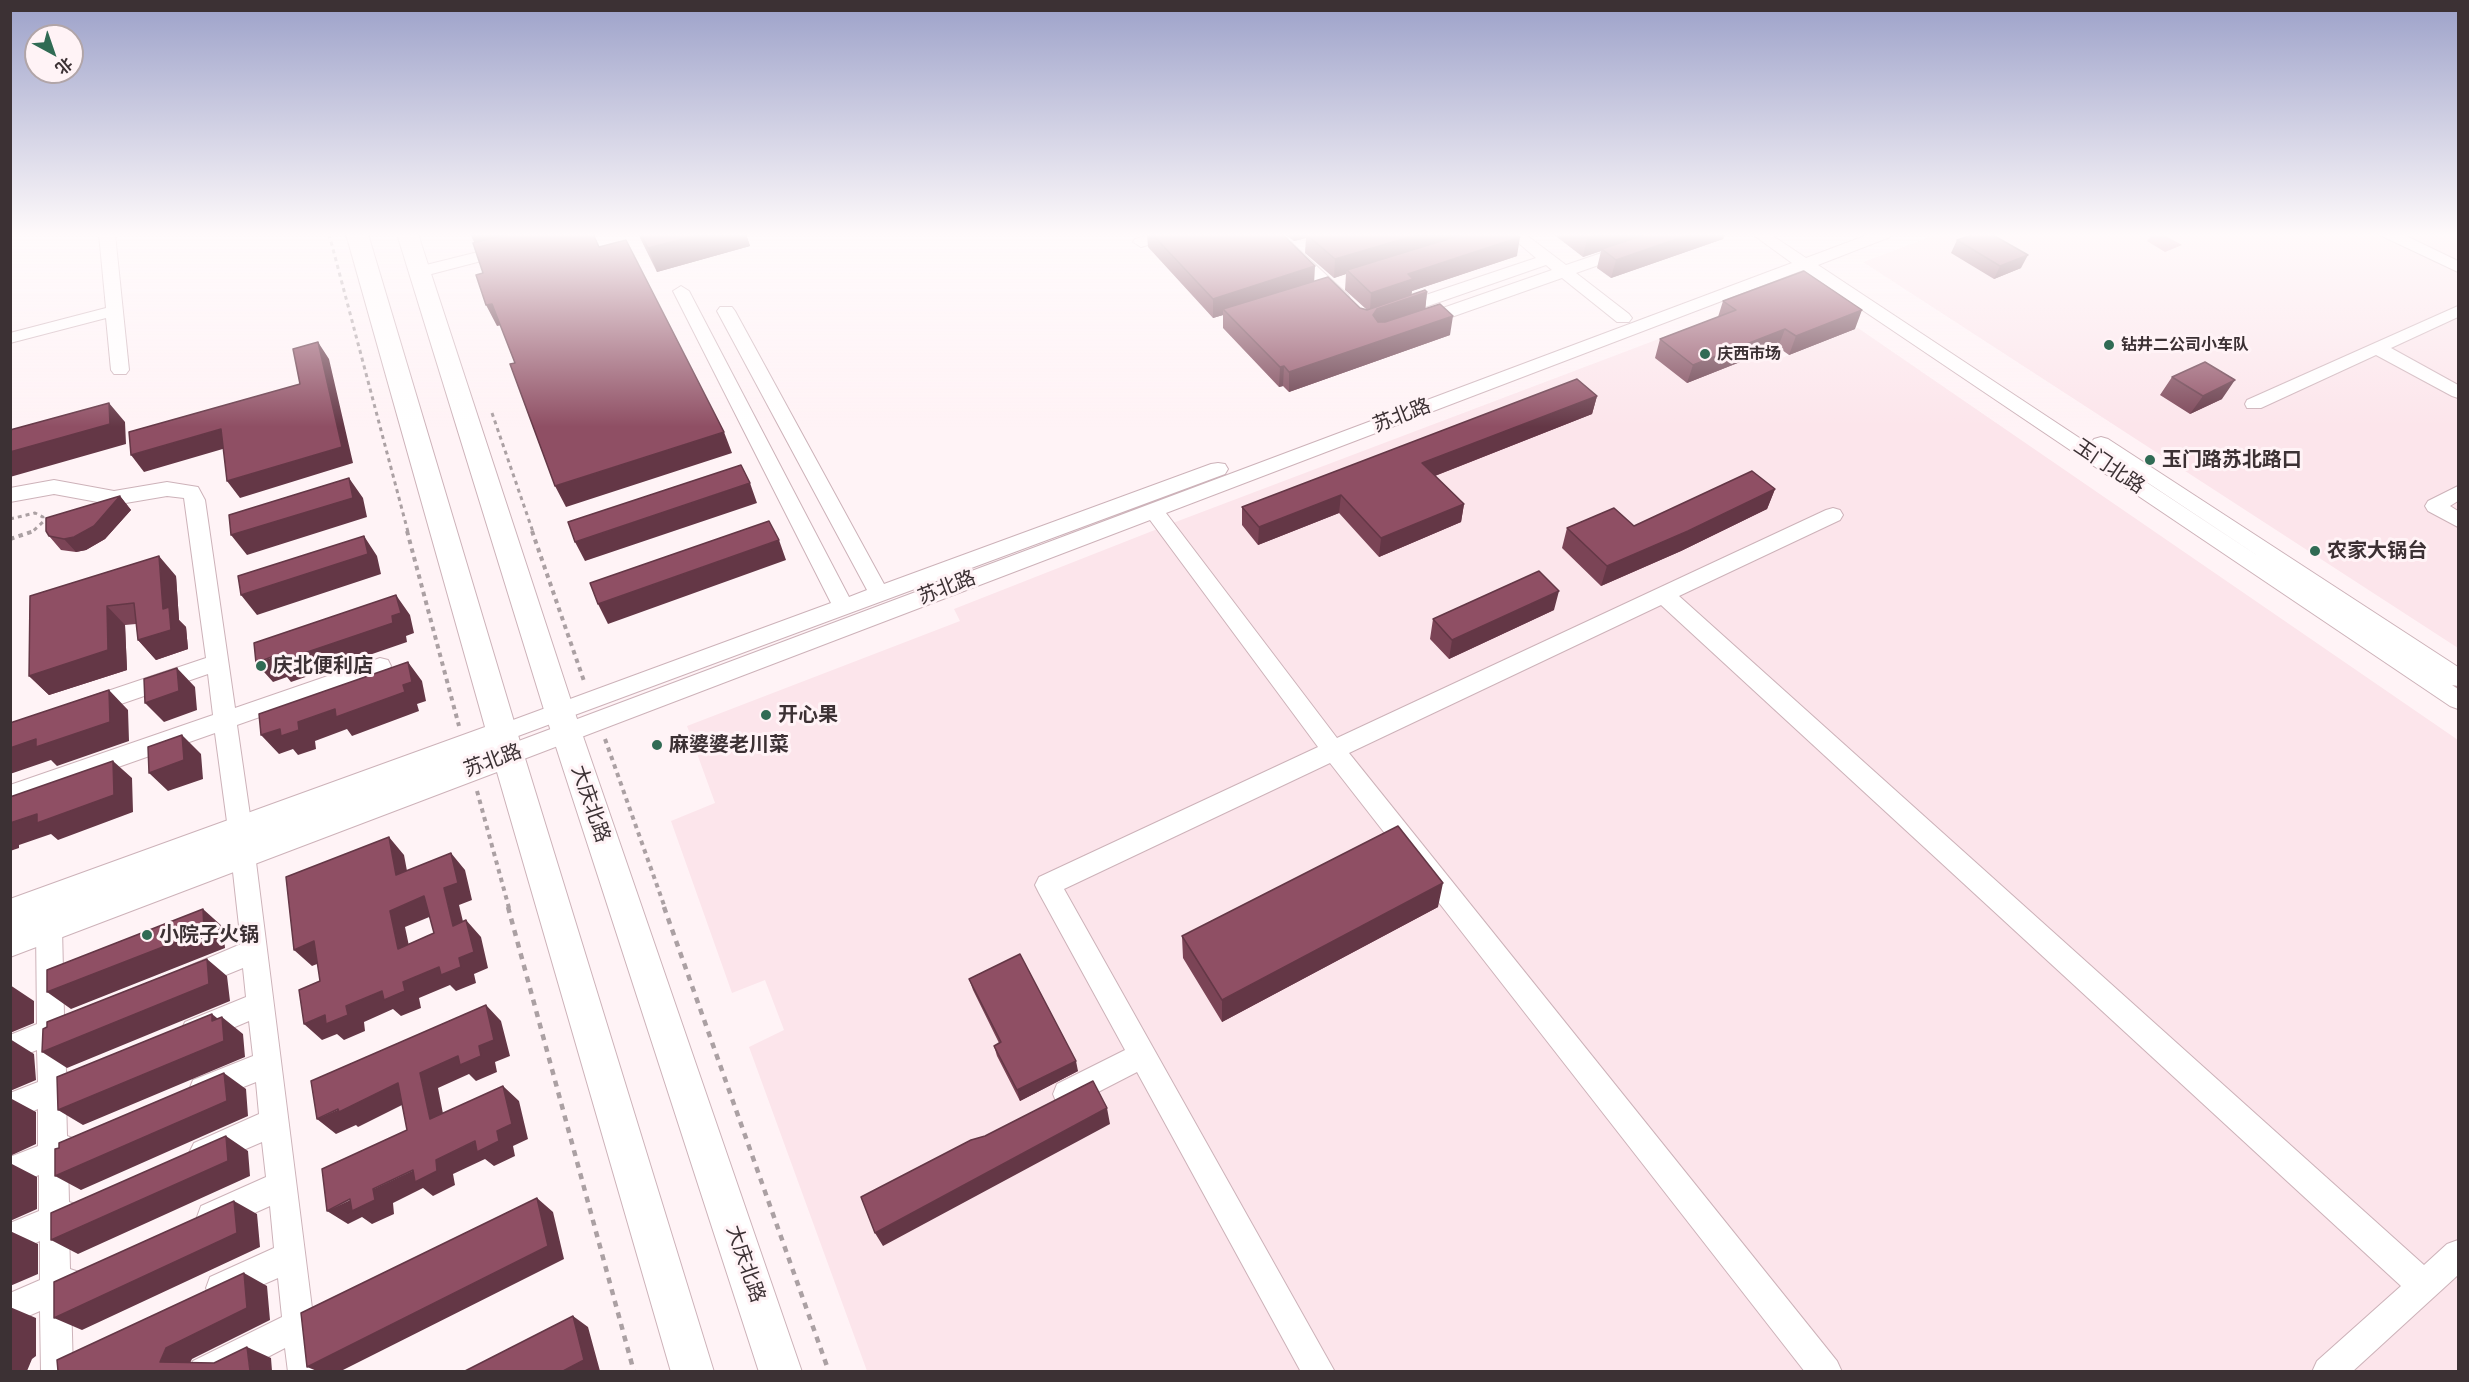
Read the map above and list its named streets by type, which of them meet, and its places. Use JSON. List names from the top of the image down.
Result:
{
  "streets": {
    "main road": ["苏北路", "大庆北路"],
    "street": ["玉门北路"]
  },
  "crossings": [
    ["苏北路", "大庆北路"]
  ],
  "places": [
    "钻井二公司小车队",
    "庆西市场",
    "玉门路苏北路口",
    "农家大锅台",
    "庆北便利店",
    "开心果",
    "麻婆婆老川菜",
    "小院子火锅"
  ],
  "north": "bottom right"
}
